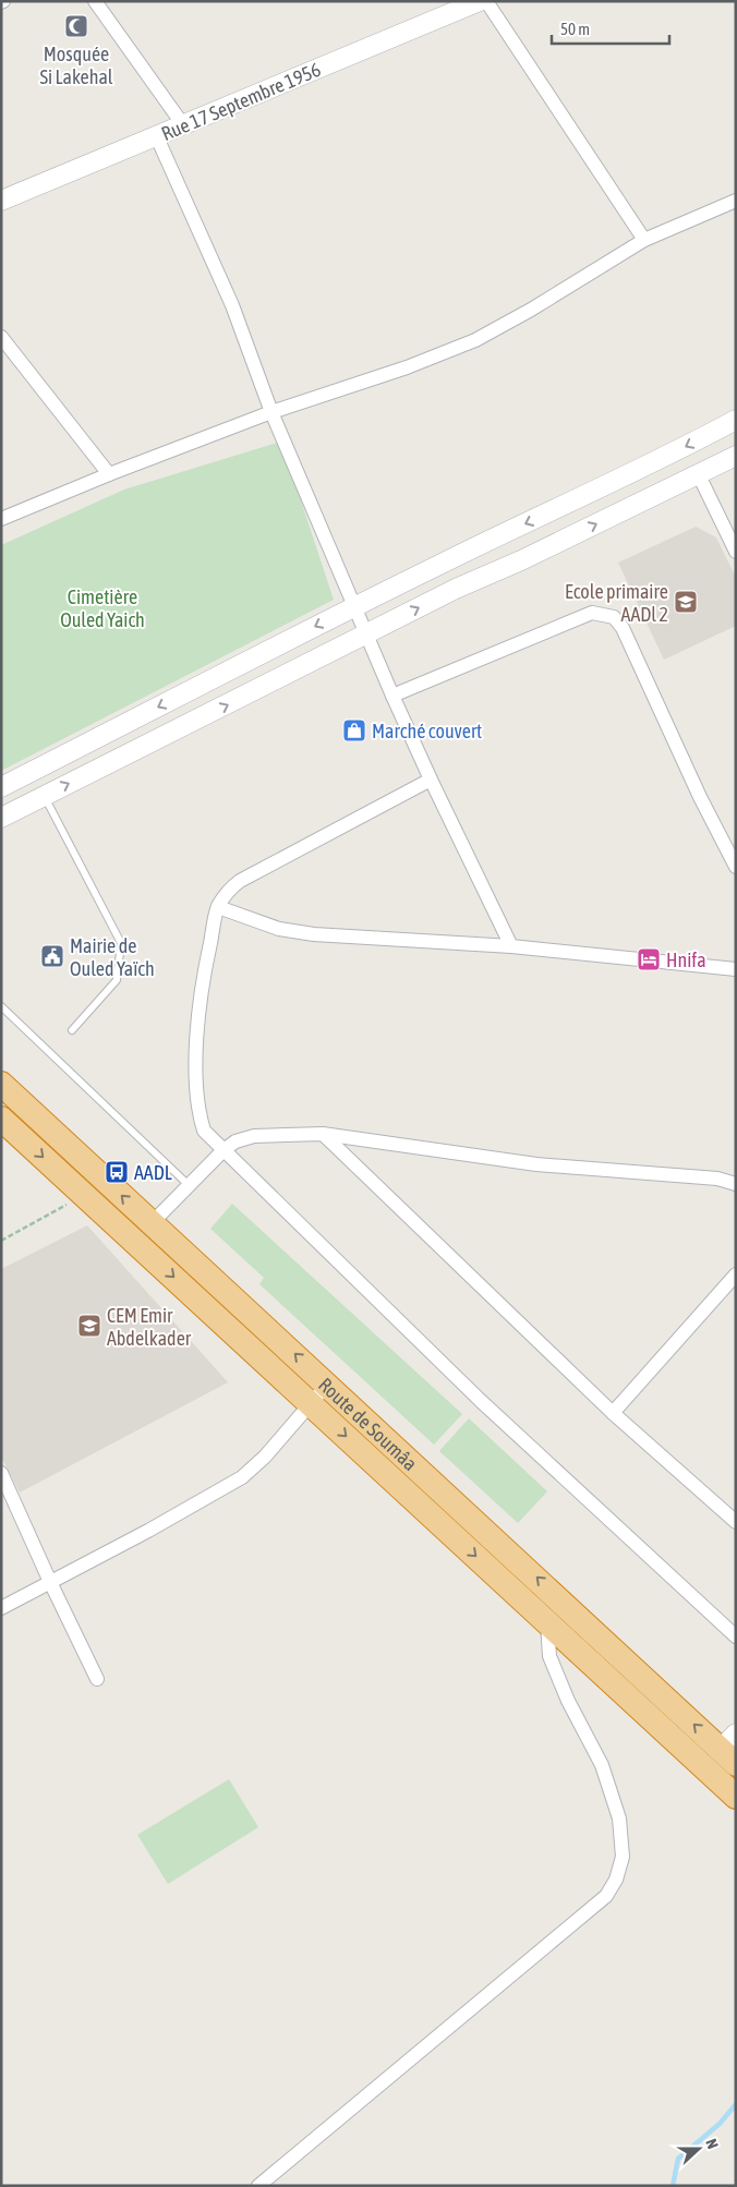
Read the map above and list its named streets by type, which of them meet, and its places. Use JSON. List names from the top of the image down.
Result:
{
  "streets": {
    "highway": ["Route de Soumâa"],
    "street": ["Rue 17 Septembre 1956"]
  },
  "parks": ["Cimetière Ouled Yaich"],
  "places": {
    "mosque": ["Mosquée Si Lakehal"],
    "school or university": ["Ecole primaire AADl 2", "CEM Emir Abdelkader"],
    "shop": ["Marché couvert"],
    "public building": ["Mairie de Ouled Yaïch"],
    "hotel": ["Hnifa"],
    "bus stop": ["AADL"]
  },
  "scale_bar": "50 m",
  "north": "right"
}
